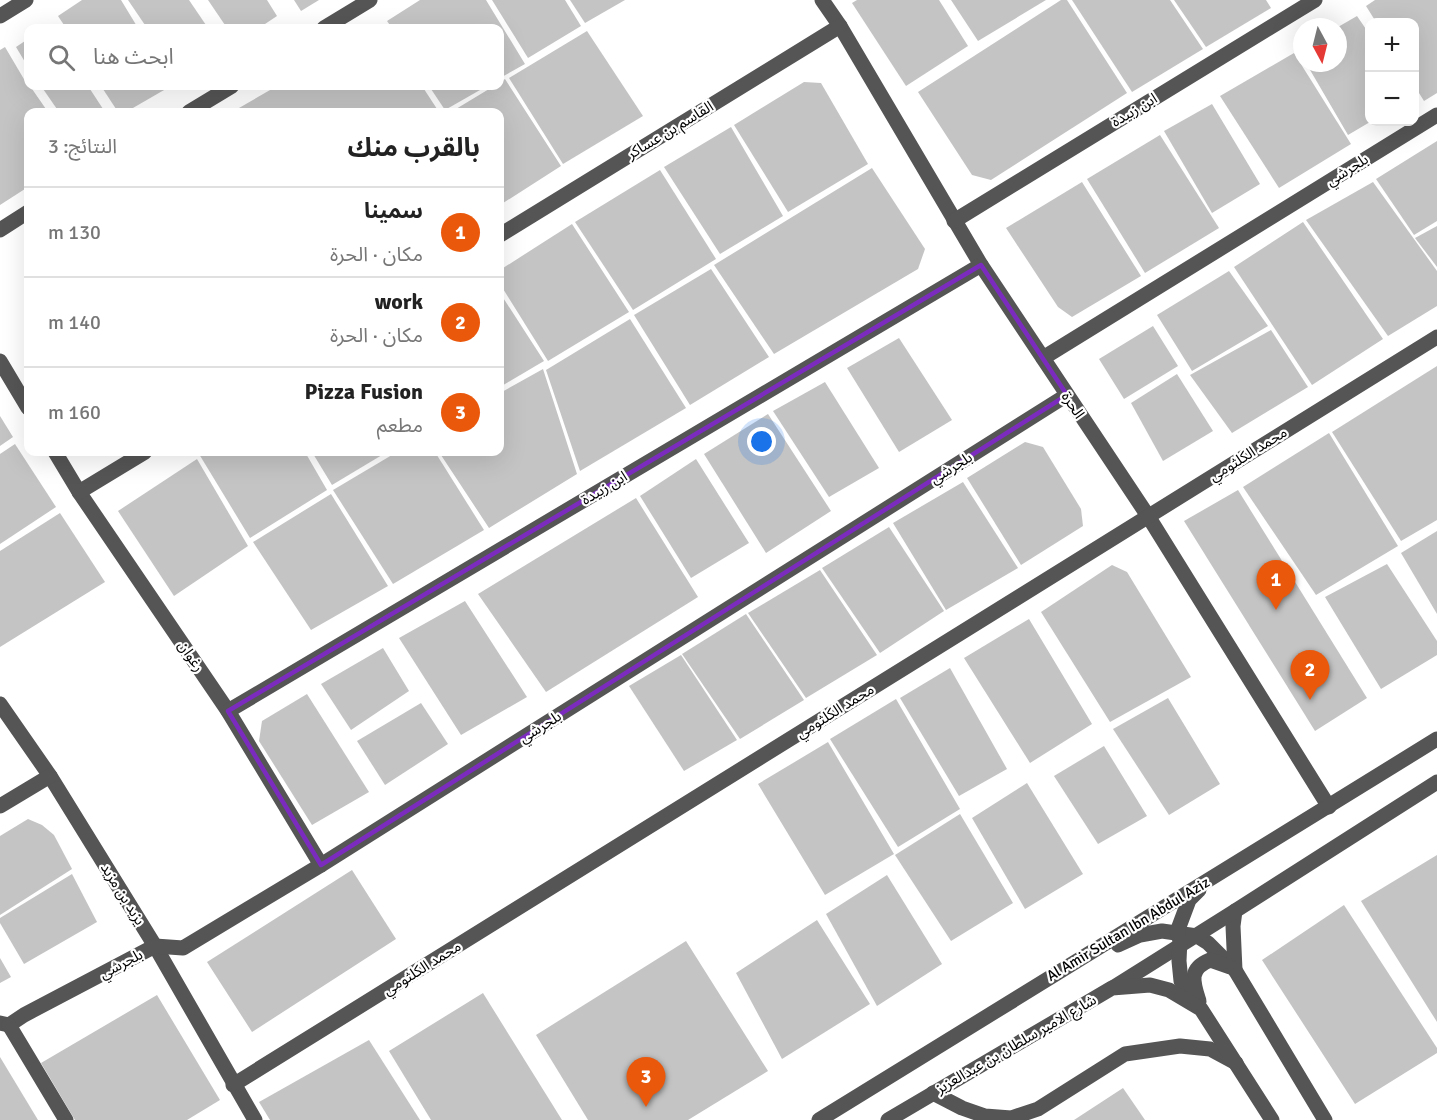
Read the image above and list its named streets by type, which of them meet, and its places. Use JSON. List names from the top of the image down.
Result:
{
  "streets": {
    "street": [
      "ابن زبيدة",
      "القاسم بن عساكر",
      "بلجرشي",
      "الحرة",
      "محمد الكلثومي",
      "رغوان",
      "يزيد بن مزيد",
      "Al Amir Sultan Ibn Abdul Aziz",
      "شارع الامير سلطان بن عبدالعزيز"
    ]
  },
  "crossings": [
    ["ابن زبيدة", "الحرة"],
    ["ابن زبيدة", "رغوان"],
    ["القاسم بن عساكر", "الحرة"],
    ["بلجرشي", "الحرة"],
    ["بلجرشي", "رغوان"],
    ["بلجرشي", "يزيد بن مزيد"],
    ["الحرة", "محمد الكلثومي"],
    ["الحرة", "Al Amir Sultan Ibn Abdul Aziz"],
    ["محمد الكلثومي", "يزيد بن مزيد"]
  ],
  "north": "bottom",
  "page": {
    "map_buttons": ["+", "−"],
    "search": "ابحث هنا",
    "heading": ["بالقرب منك", "النتائج: 3"],
    "list": [
      {
        "mark": "1",
        "name": "سمينا",
        "note": "مكان · الحرة",
        "value": "130 m"
      },
      {
        "mark": "2",
        "name": "work",
        "note": "مكان · الحرة",
        "value": "140 m"
      },
      {
        "mark": "3",
        "name": "Pizza Fusion",
        "note": "مطعم",
        "value": "160 m"
      }
    ],
    "pins": ["1", "2", "3"]
  }
}
